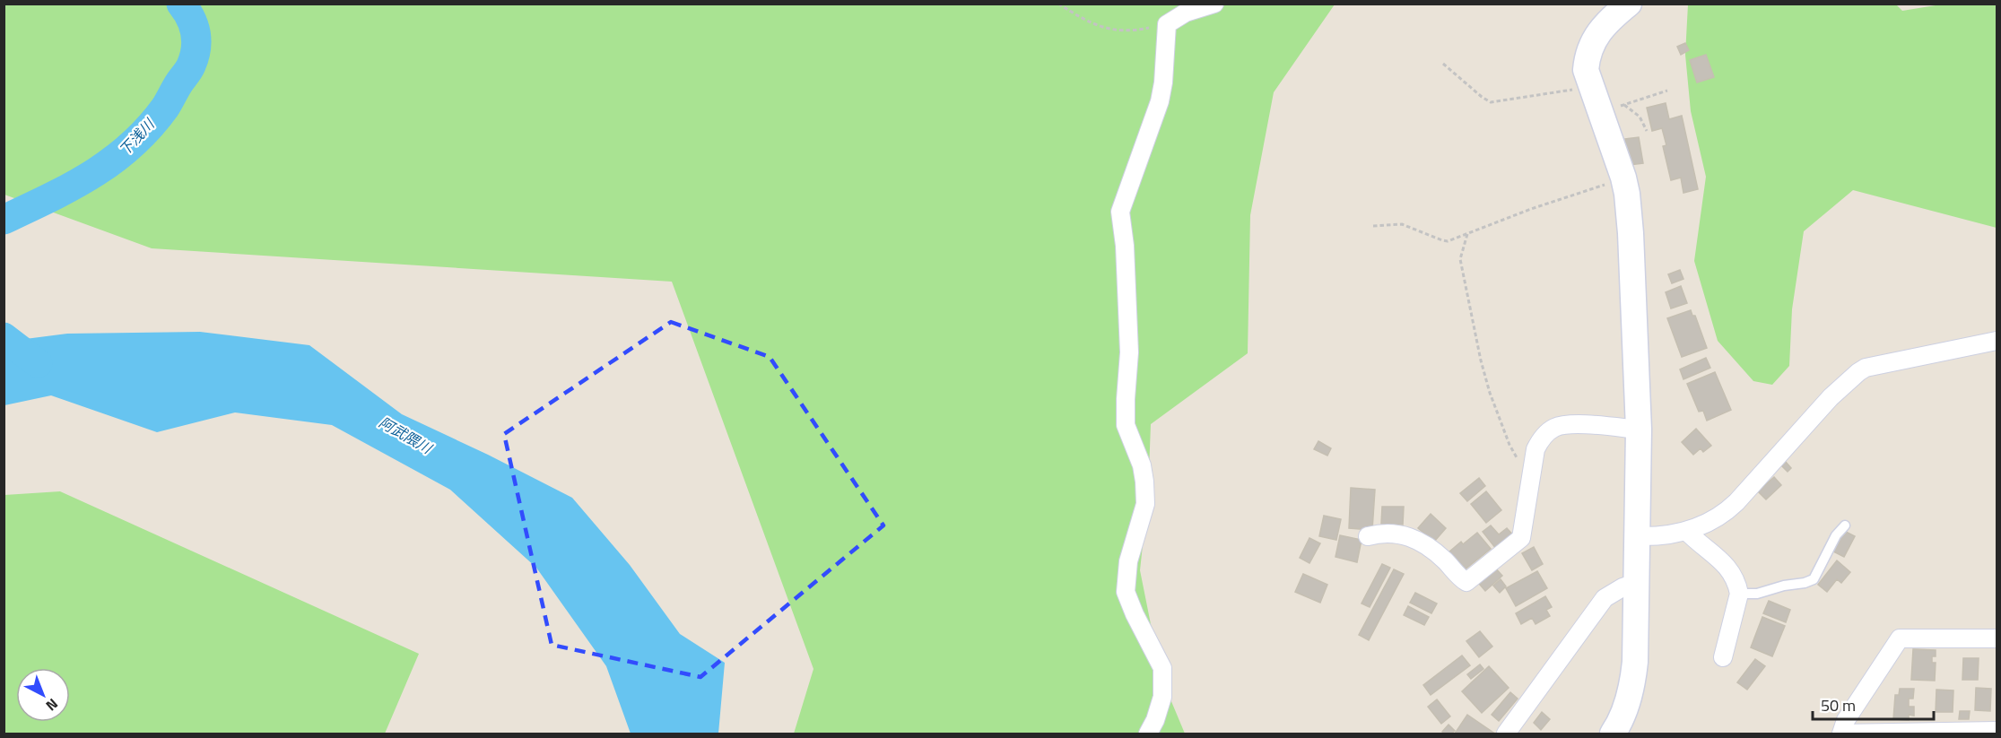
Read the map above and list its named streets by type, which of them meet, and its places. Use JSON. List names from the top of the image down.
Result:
{
  "water": ["下浅川", "阿武隈川"],
  "scale_bar": "50 m",
  "north": "bottom right"
}
